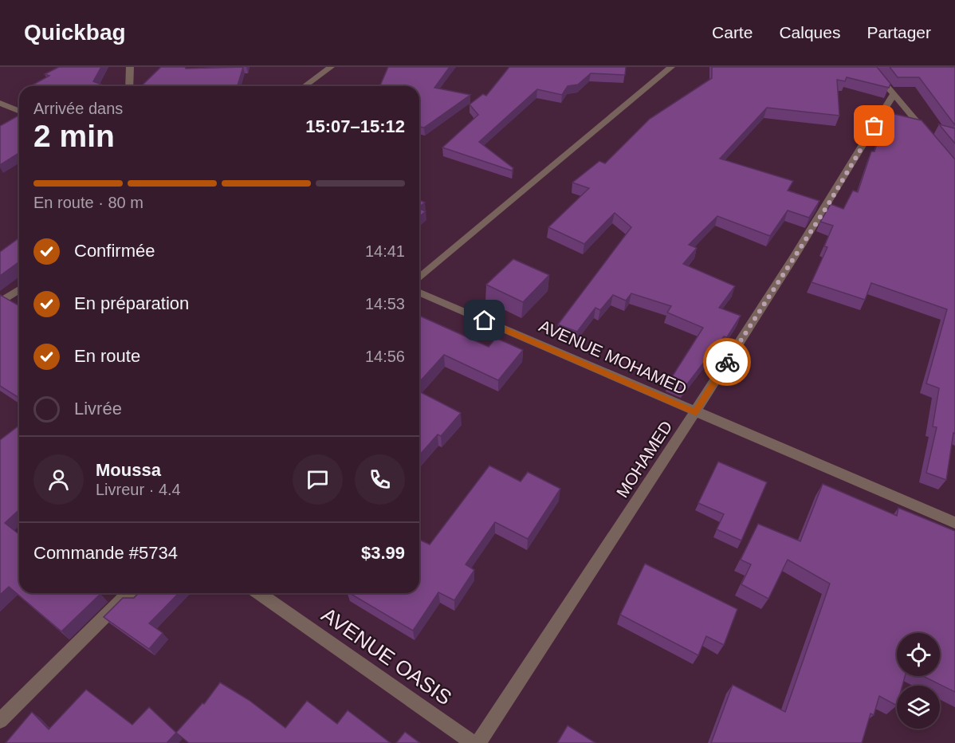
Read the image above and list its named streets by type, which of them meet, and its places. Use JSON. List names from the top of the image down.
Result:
{
  "streets": {
    "street": ["AVENUE MOHAMED", "MOHAMED", "AVENUE OASIS"]
  },
  "crossings": [
    ["AVENUE MOHAMED", "MOHAMED"]
  ],
  "page": {
    "header": "Quickbag",
    "nav": ["Carte", "Calques", "Partager"],
    "heading": ["2 min", "Arrivée dans", "15:07–15:12"],
    "panel": [
      "Moussa",
      "Livreur · 4.4",
      "Commande #5734",
      "$3.99"
    ],
    "bar": "En route · 80 m",
    "list": [
      ["Confirmée", "14:41"],
      ["En préparation", "14:53"],
      ["En route", "14:56"],
      "Livrée"
    ]
  }
}
